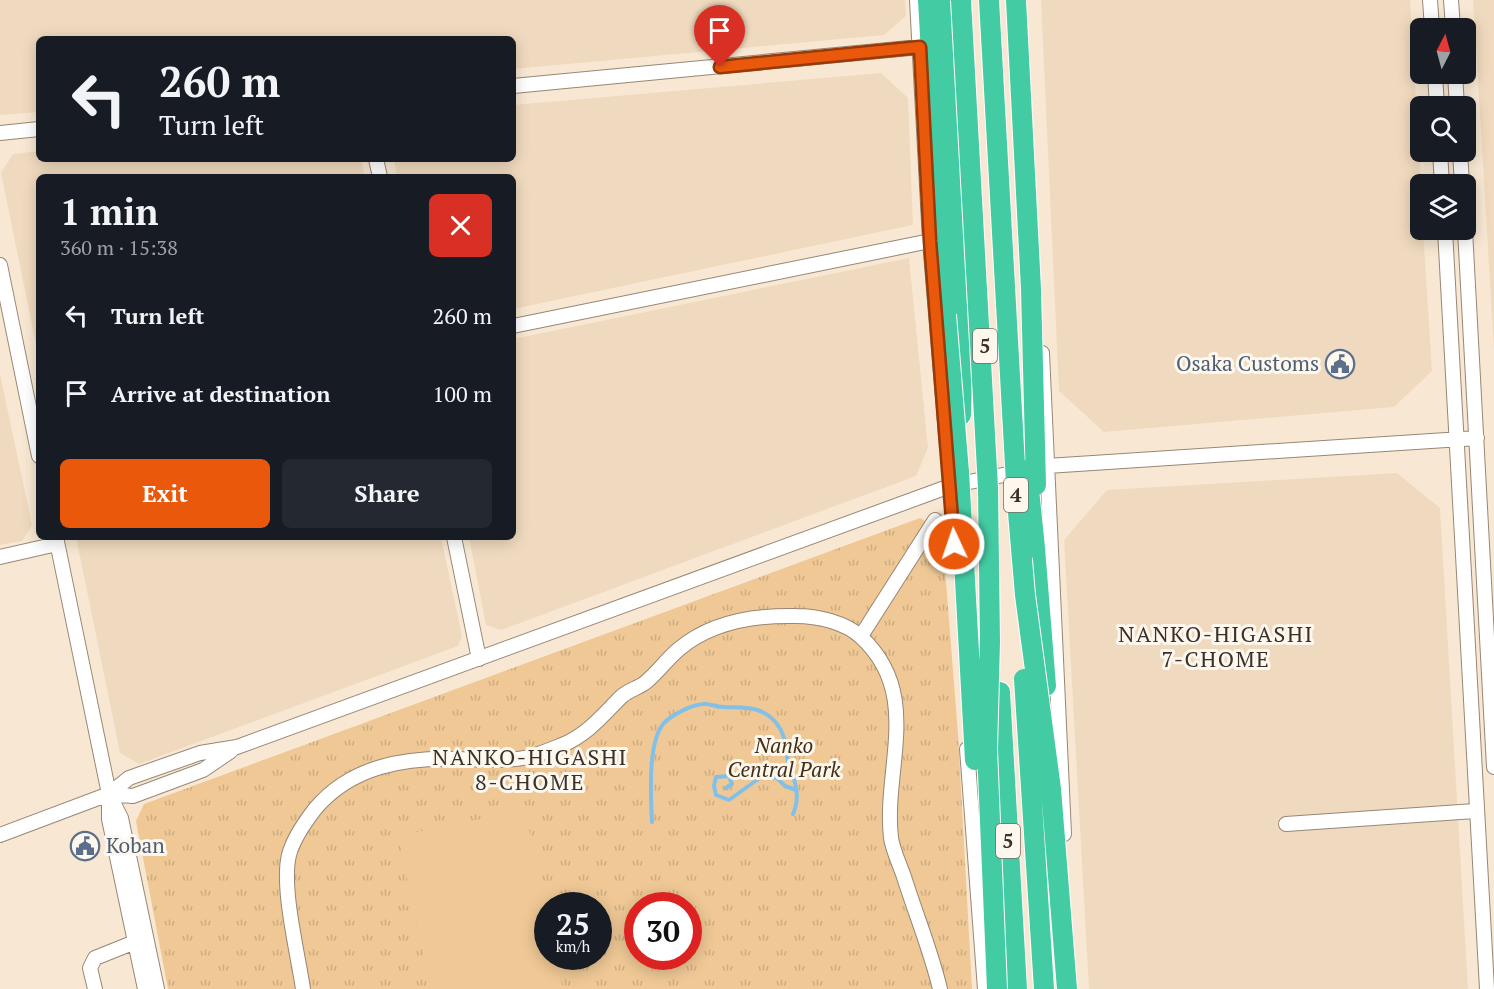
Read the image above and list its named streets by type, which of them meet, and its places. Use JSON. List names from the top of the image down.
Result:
{
  "streets": {
    "highway": ["5", "4"]
  },
  "districts": ["NANKO-HIGASHI 7-CHOME", "NANKO-HIGASHI 8-CHOME"],
  "parks": ["Nanko Central Park"],
  "places": {
    "public building": ["Osaka Customs", "Koban"]
  },
  "north": "top",
  "page": {
    "turn": ["260 m", "Turn left"],
    "heading": ["1 min", "360 m · 15:38"],
    "list": [
      {
        "name": "Turn left",
        "value": "260 m"
      },
      {
        "name": "Arrive at destination",
        "value": "100 m"
      }
    ],
    "buttons": ["Exit", "Share"],
    "speed": "25 km/h",
    "limit": "30"
  }
}
